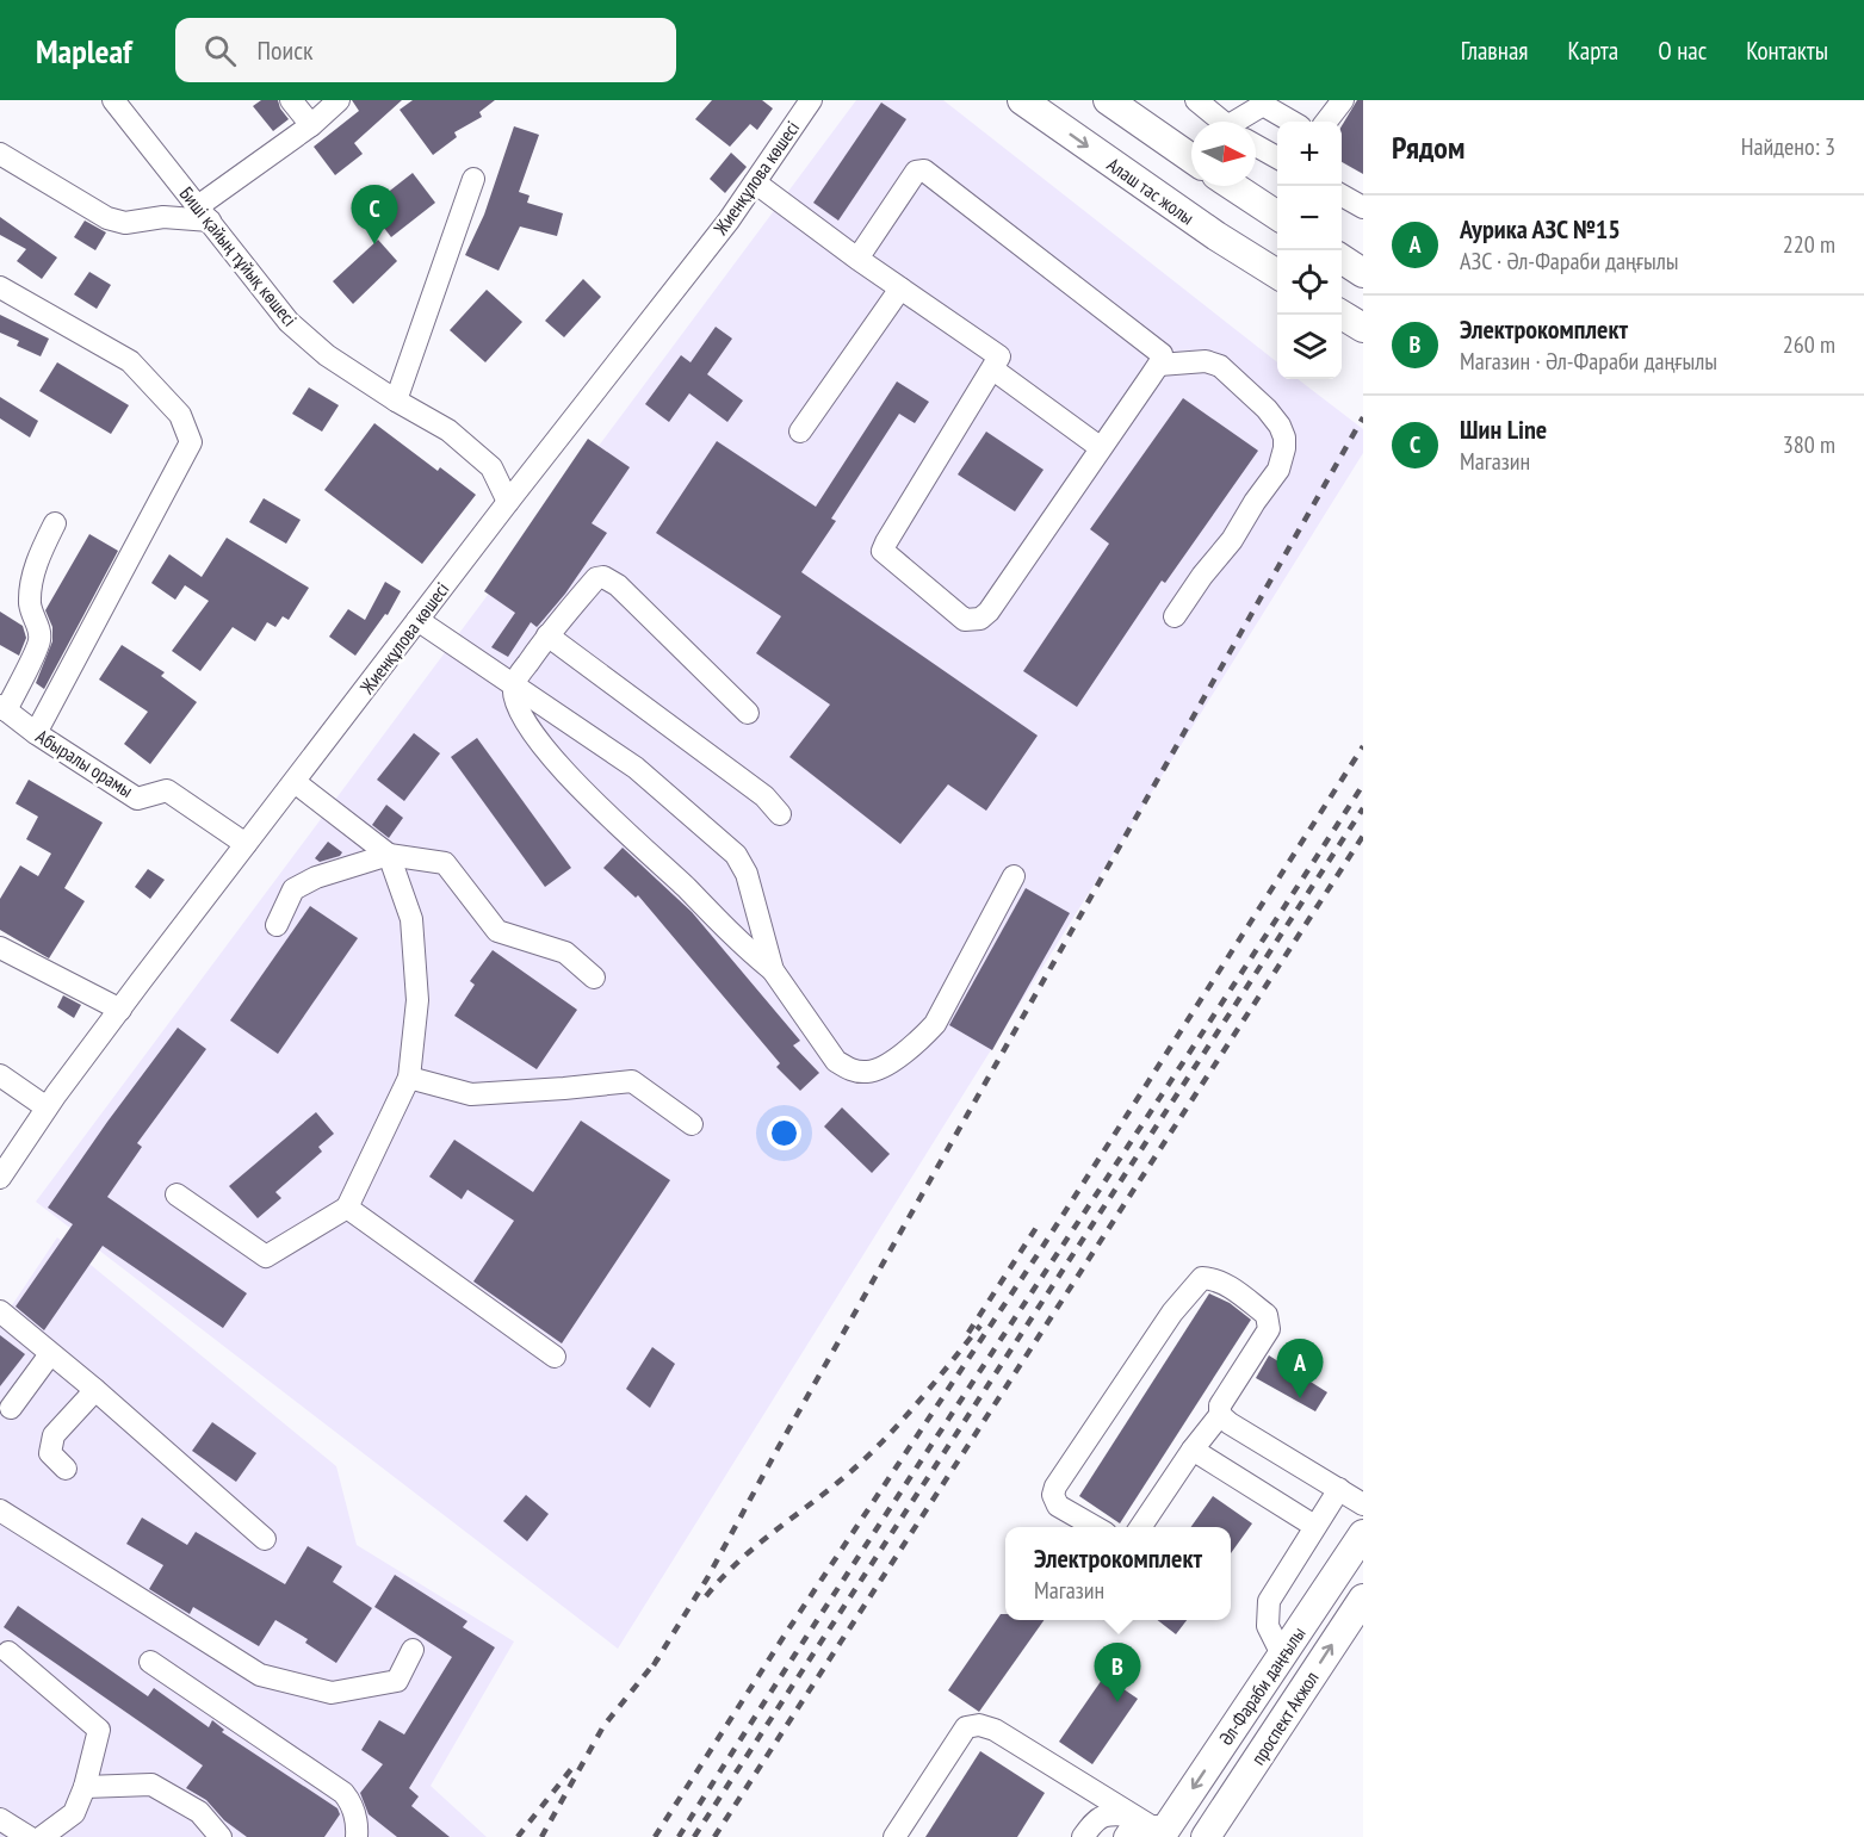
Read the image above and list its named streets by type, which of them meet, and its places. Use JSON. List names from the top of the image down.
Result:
{
  "streets": {
    "main road": ["Алаш тас жолы", "Әл-Фараби даңғылы", "проспект Акжол"],
    "street": ["Жиенқұлова көшесі", "Биші қайың тұйық көшесі", "Абыралы орамы"]
  },
  "crossings": [
    ["Жиенқұлова көшесі", "Биші қайың тұйық көшесі"],
    ["Жиенқұлова көшесі", "Абыралы орамы"]
  ],
  "one_way": ["Әл-Фараби даңғылы", "проспект Акжол"],
  "north": "right",
  "page": {
    "header": "Mapleaf",
    "search": "Поиск",
    "nav": [
      "Главная",
      "Карта",
      "О нас",
      "Контакты"
    ],
    "heading": ["Рядом", "Найдено: 3"],
    "map_buttons": ["+", "−"],
    "pins": ["C", "A", "B"],
    "list": [
      {
        "mark": "A",
        "name": "Аурика АЗС №15",
        "note": "АЗС · Әл-Фараби даңғылы",
        "value": "220 m"
      },
      {
        "mark": "B",
        "name": "Электрокомплект",
        "note": "Магазин · Әл-Фараби даңғылы",
        "value": "260 m"
      },
      {
        "mark": "C",
        "name": "Шин Line",
        "note": "Магазин",
        "value": "380 m"
      }
    ],
    "popup": ["Электрокомплект", "Магазин"]
  }
}
